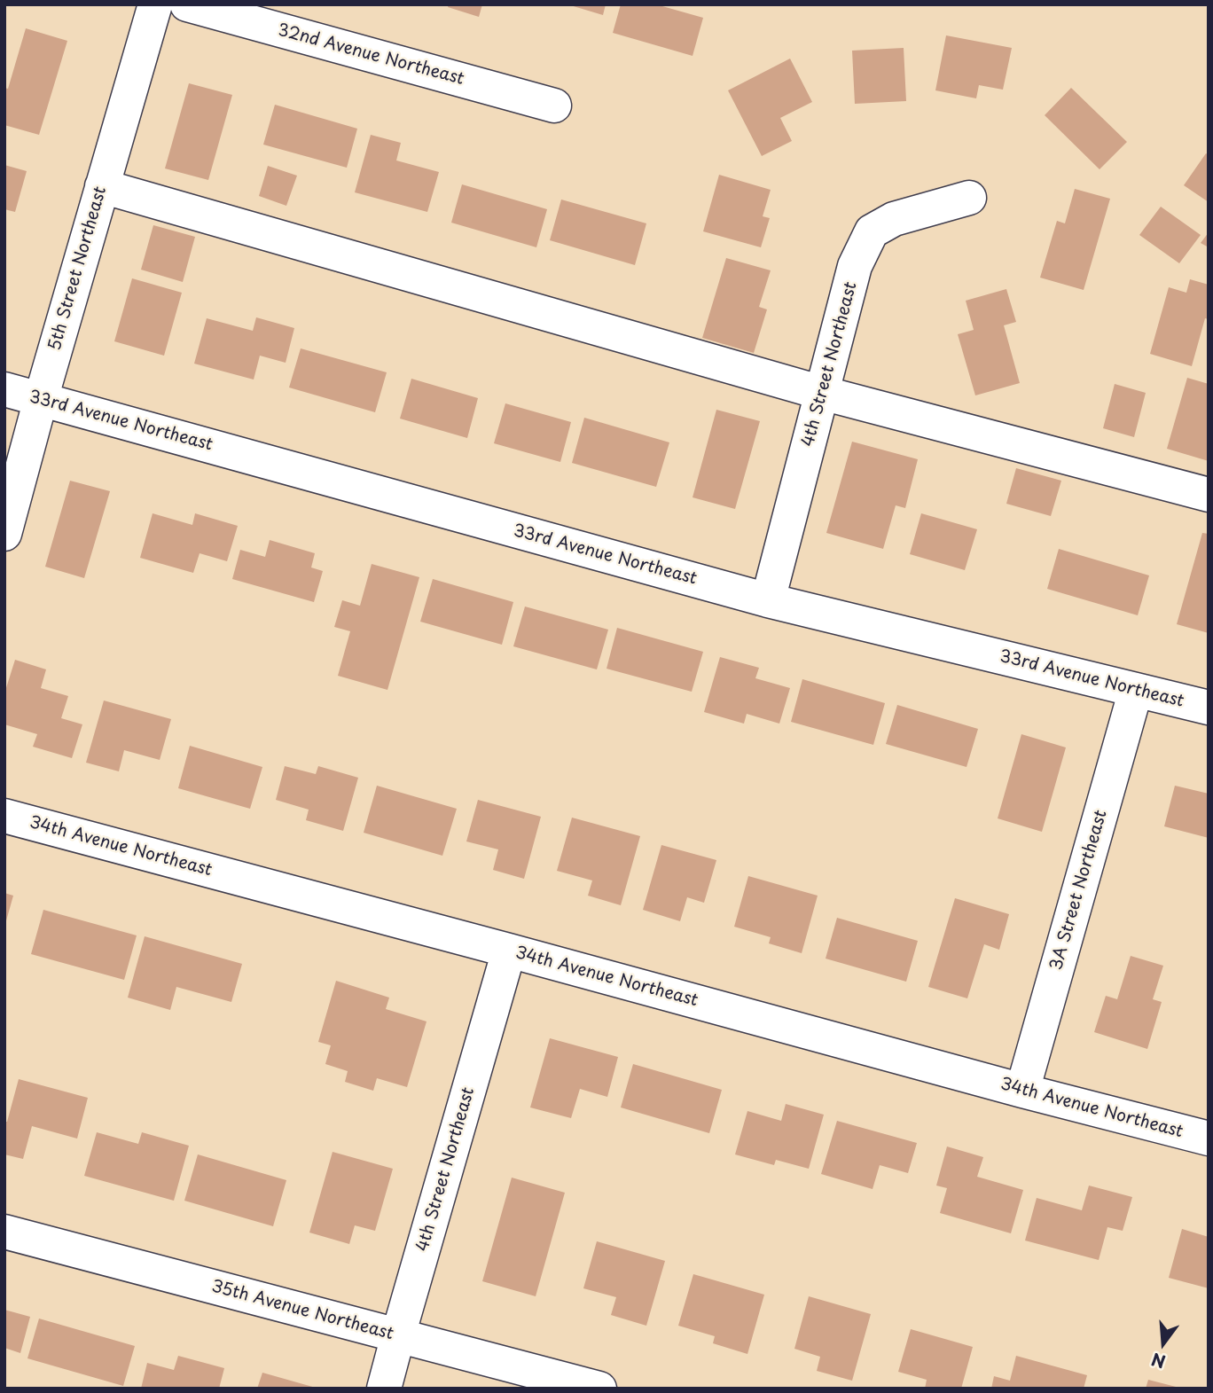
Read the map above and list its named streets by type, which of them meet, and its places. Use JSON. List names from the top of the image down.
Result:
{
  "streets": {
    "street": [
      "32nd Avenue Northeast",
      "5th Street Northeast",
      "4th Street Northeast",
      "33rd Avenue Northeast",
      "34th Avenue Northeast",
      "3A Street Northeast",
      "35th Avenue Northeast"
    ]
  },
  "crossings": [
    ["5th Street Northeast", "33rd Avenue Northeast"],
    ["4th Street Northeast", "33rd Avenue Northeast"],
    ["4th Street Northeast", "34th Avenue Northeast"],
    ["4th Street Northeast", "35th Avenue Northeast"],
    ["33rd Avenue Northeast", "3A Street Northeast"],
    ["34th Avenue Northeast", "3A Street Northeast"]
  ],
  "north": "bottom"
}
